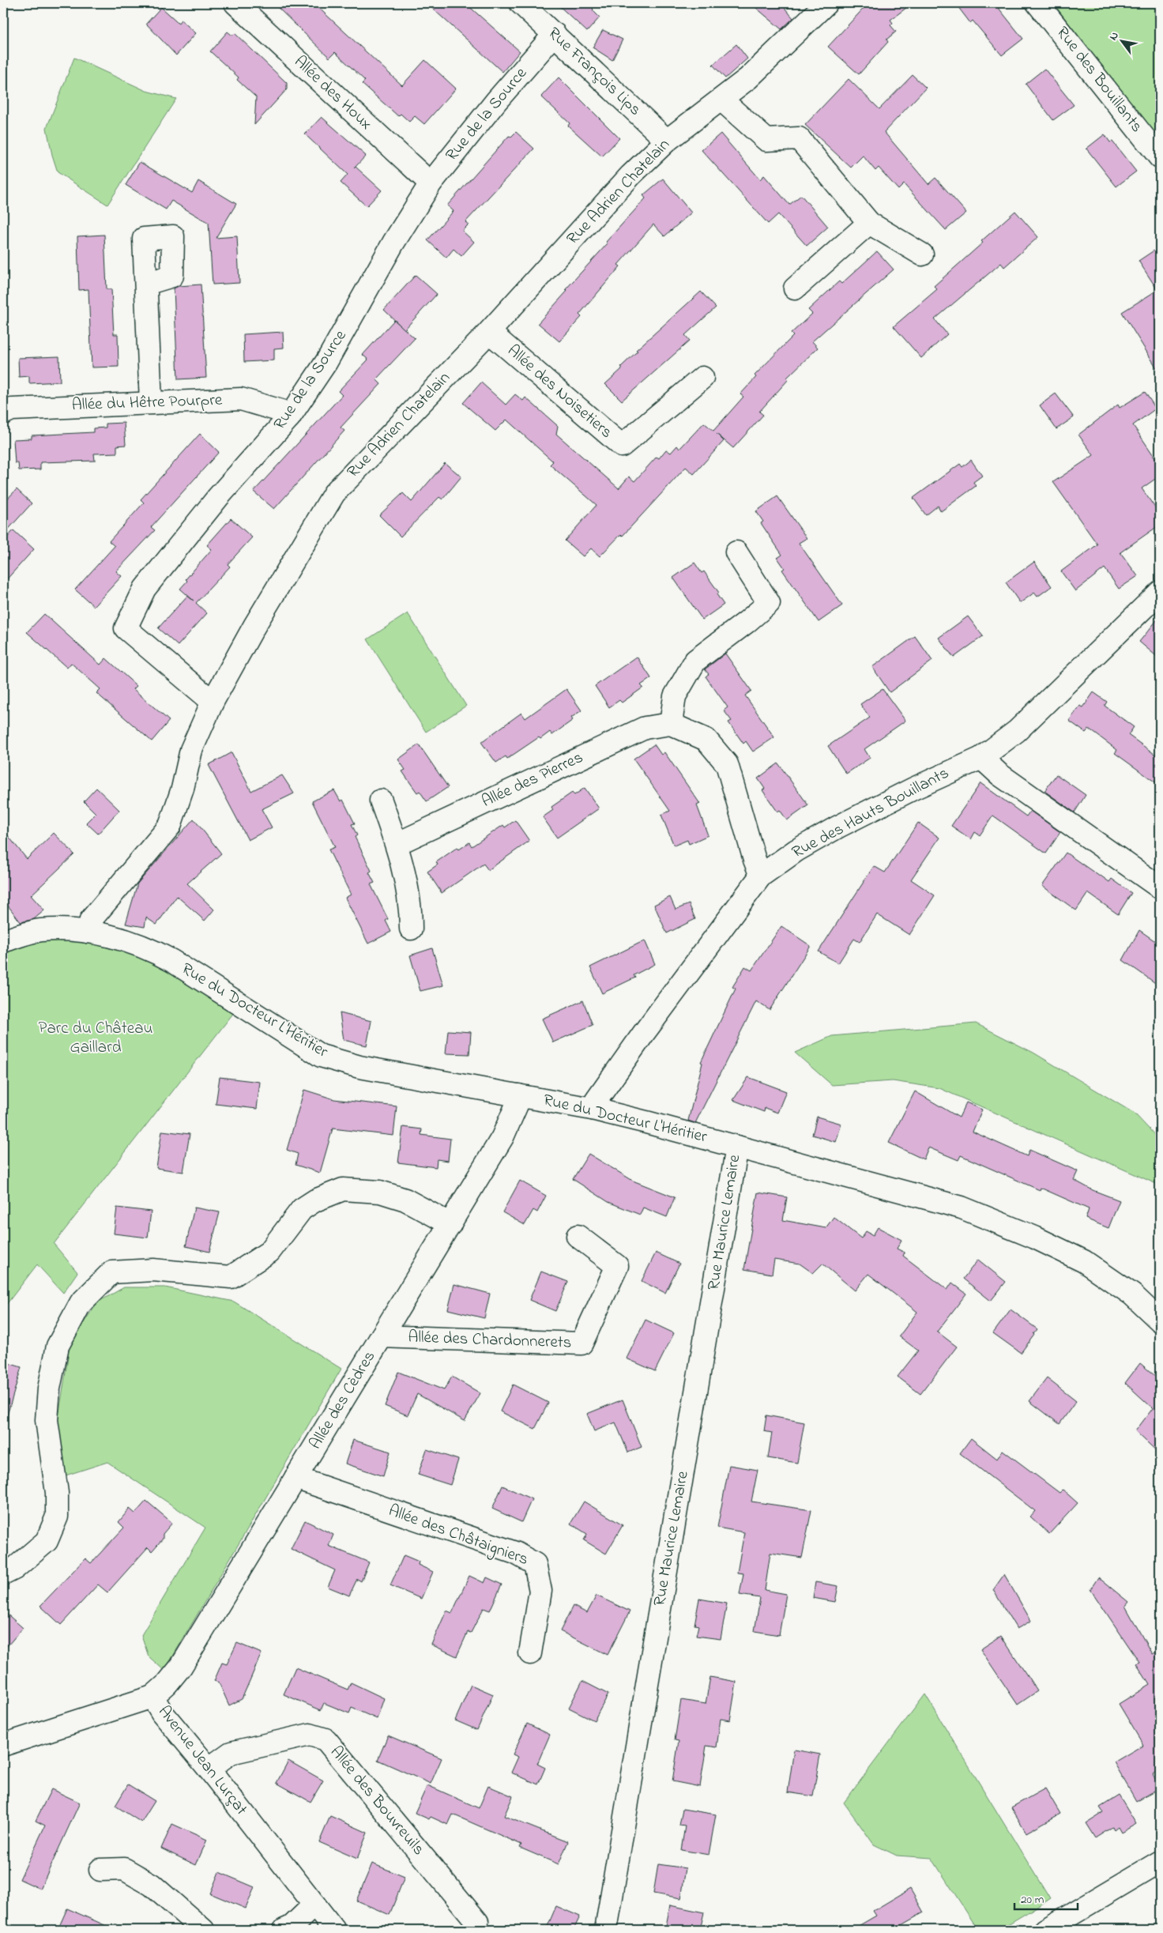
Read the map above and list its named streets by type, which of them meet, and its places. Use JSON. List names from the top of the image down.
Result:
{
  "streets": {
    "street": [
      "Rue François Lips",
      "Rue des Bouillants",
      "Allée des Houx",
      "Rue de la Source",
      "Rue Adrien Chatelain",
      "Allée des Noisetiers",
      "Allée du Hêtre Pourpre",
      "Allée des Pierres",
      "Rue des Hauts Bouillants",
      "Rue du Docteur L'Héritier",
      "Rue Maurice Lemaire",
      "Allée des Chardonnerets",
      "Allée des Cèdres",
      "Allée des Châtaigniers",
      "Avenue Jean Lurçat",
      "Allée des Bouvreuils"
    ]
  },
  "crossings": [
    ["Rue François Lips", "Rue de la Source"],
    ["Rue François Lips", "Rue Adrien Chatelain"],
    ["Allée des Houx", "Rue de la Source"],
    ["Rue de la Source", "Rue Adrien Chatelain"],
    ["Rue de la Source", "Allée du Hêtre Pourpre"],
    ["Rue Adrien Chatelain", "Allée des Noisetiers"],
    ["Rue Adrien Chatelain", "Rue du Docteur L'Héritier"],
    ["Rue des Hauts Bouillants", "Rue du Docteur L'Héritier"],
    ["Rue du Docteur L'Héritier", "Rue Maurice Lemaire"],
    ["Rue du Docteur L'Héritier", "Allée des Cèdres"],
    ["Allée des Chardonnerets", "Allée des Cèdres"],
    ["Allée des Cèdres", "Allée des Châtaigniers"],
    ["Allée des Cèdres", "Avenue Jean Lurçat"],
    ["Avenue Jean Lurçat", "Allée des Bouvreuils"]
  ],
  "parks": ["Parc du Château Gaillard"],
  "scale_bar": "20 m",
  "north": "top left"
}
